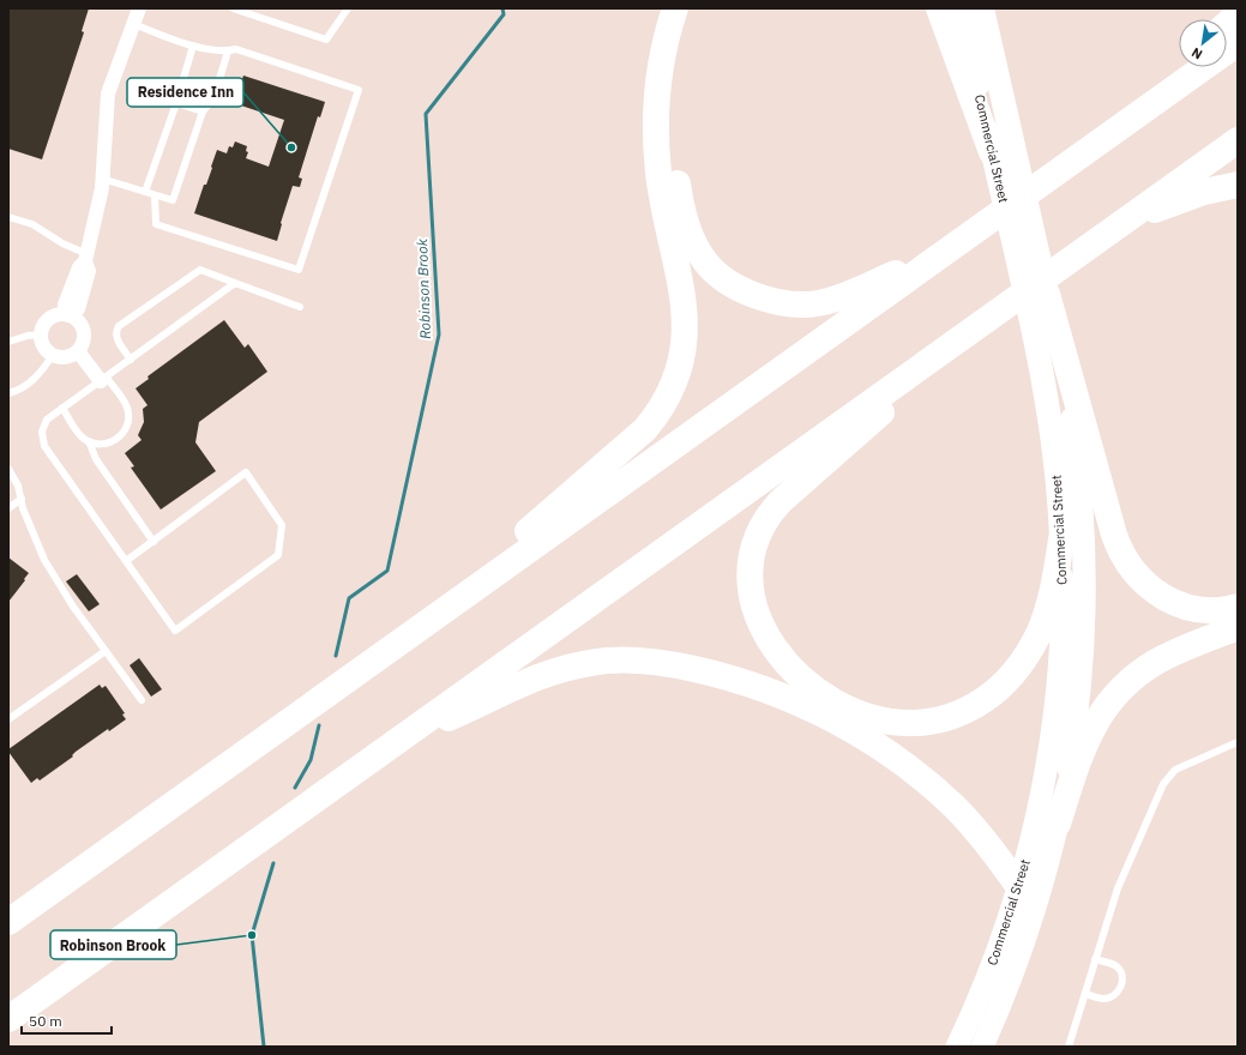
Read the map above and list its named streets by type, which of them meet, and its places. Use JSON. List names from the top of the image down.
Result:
{
  "streets": {
    "highway": ["Commercial Street"]
  },
  "water": ["Robinson Brook"],
  "places": ["Residence Inn", "Robinson Brook"],
  "scale_bar": "50 m",
  "north": "bottom left"
}
